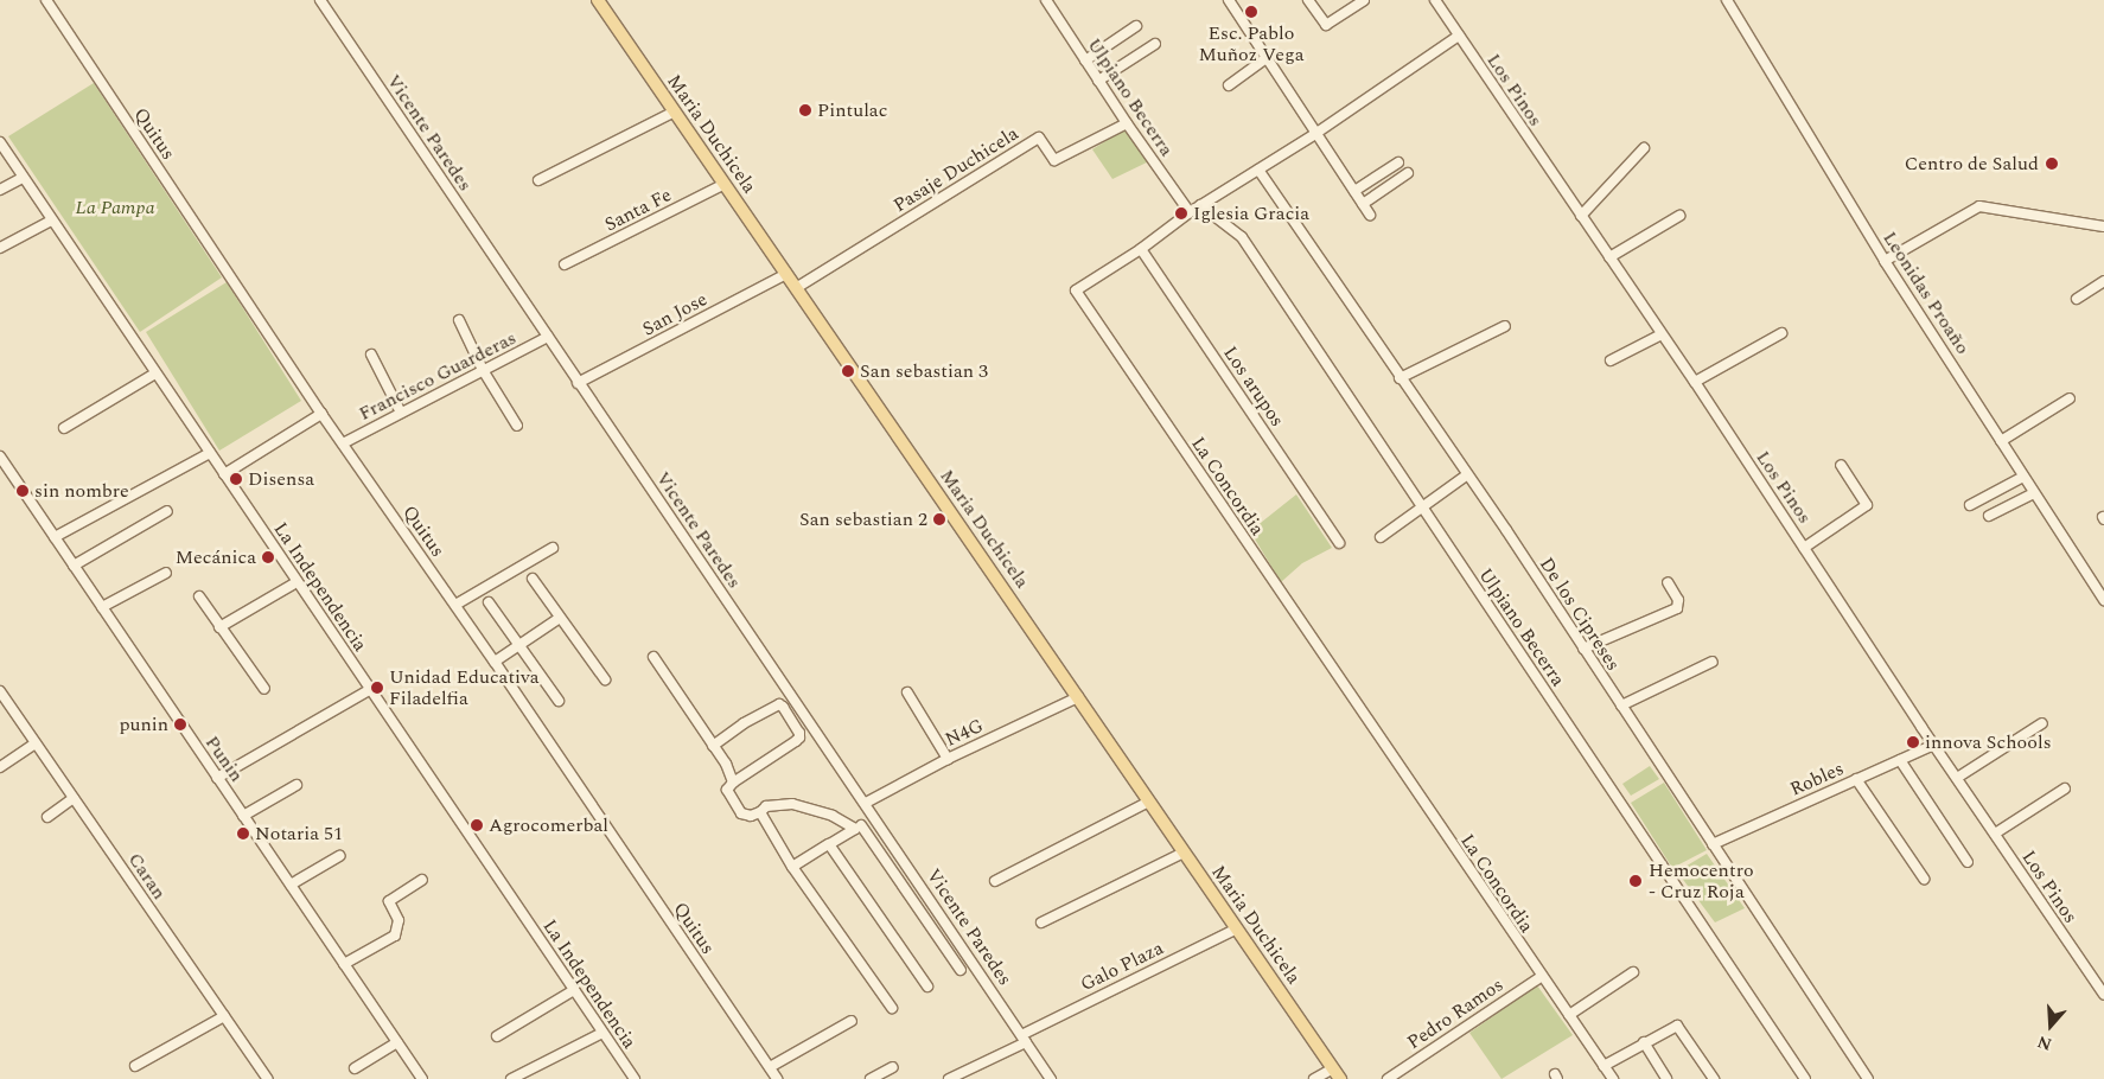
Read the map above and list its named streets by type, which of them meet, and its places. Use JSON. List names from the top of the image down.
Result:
{
  "streets": {
    "main road": ["Maria Duchicela"],
    "street": [
      "Los Pinos",
      "Ulpiano Becerra",
      "Vicente Paredes",
      "Quitus",
      "Pasaje Duchicela",
      "Santa Fe",
      "Leonidas Proaño",
      "San Jose",
      "Francisco Guarderas",
      "Los arupos",
      "La Concordia",
      "La Independencia",
      "De los Cipreses",
      "N4G",
      "Punin",
      "Robles",
      "Caran",
      "Galo Plaza",
      "Pedro Ramos"
    ]
  },
  "crossings": [
    ["Los Pinos", "La Concordia"],
    ["Los Pinos", "Robles"],
    ["Ulpiano Becerra", "Pasaje Duchicela"],
    ["Ulpiano Becerra", "La Concordia"],
    ["Vicente Paredes", "San Jose"],
    ["Vicente Paredes", "Francisco Guarderas"],
    ["Vicente Paredes", "N4G"],
    ["Vicente Paredes", "Galo Plaza"],
    ["Quitus", "Francisco Guarderas"],
    ["Maria Duchicela", "Pasaje Duchicela"],
    ["Maria Duchicela", "Santa Fe"],
    ["Maria Duchicela", "San Jose"],
    ["Maria Duchicela", "N4G"],
    ["Maria Duchicela", "Galo Plaza"],
    ["Los arupos", "La Concordia"],
    ["La Concordia", "De los Cipreses"],
    ["La Concordia", "Pedro Ramos"],
    ["De los Cipreses", "Robles"]
  ],
  "parks": ["La Pampa"],
  "places": [
    "Esc. Pablo Muñoz Vega",
    "Pintulac",
    "Centro de Salud",
    "Iglesia Gracia",
    "San sebastian 3",
    "Disensa",
    "sin nombre",
    "San sebastian 2",
    "Mecánica",
    "Unidad Educativa Filadelfia",
    "punin",
    "innova Schools",
    "Agrocomerbal",
    "Notaria 51",
    "Hemocentro - Cruz Roja"
  ],
  "north": "bottom"
}
